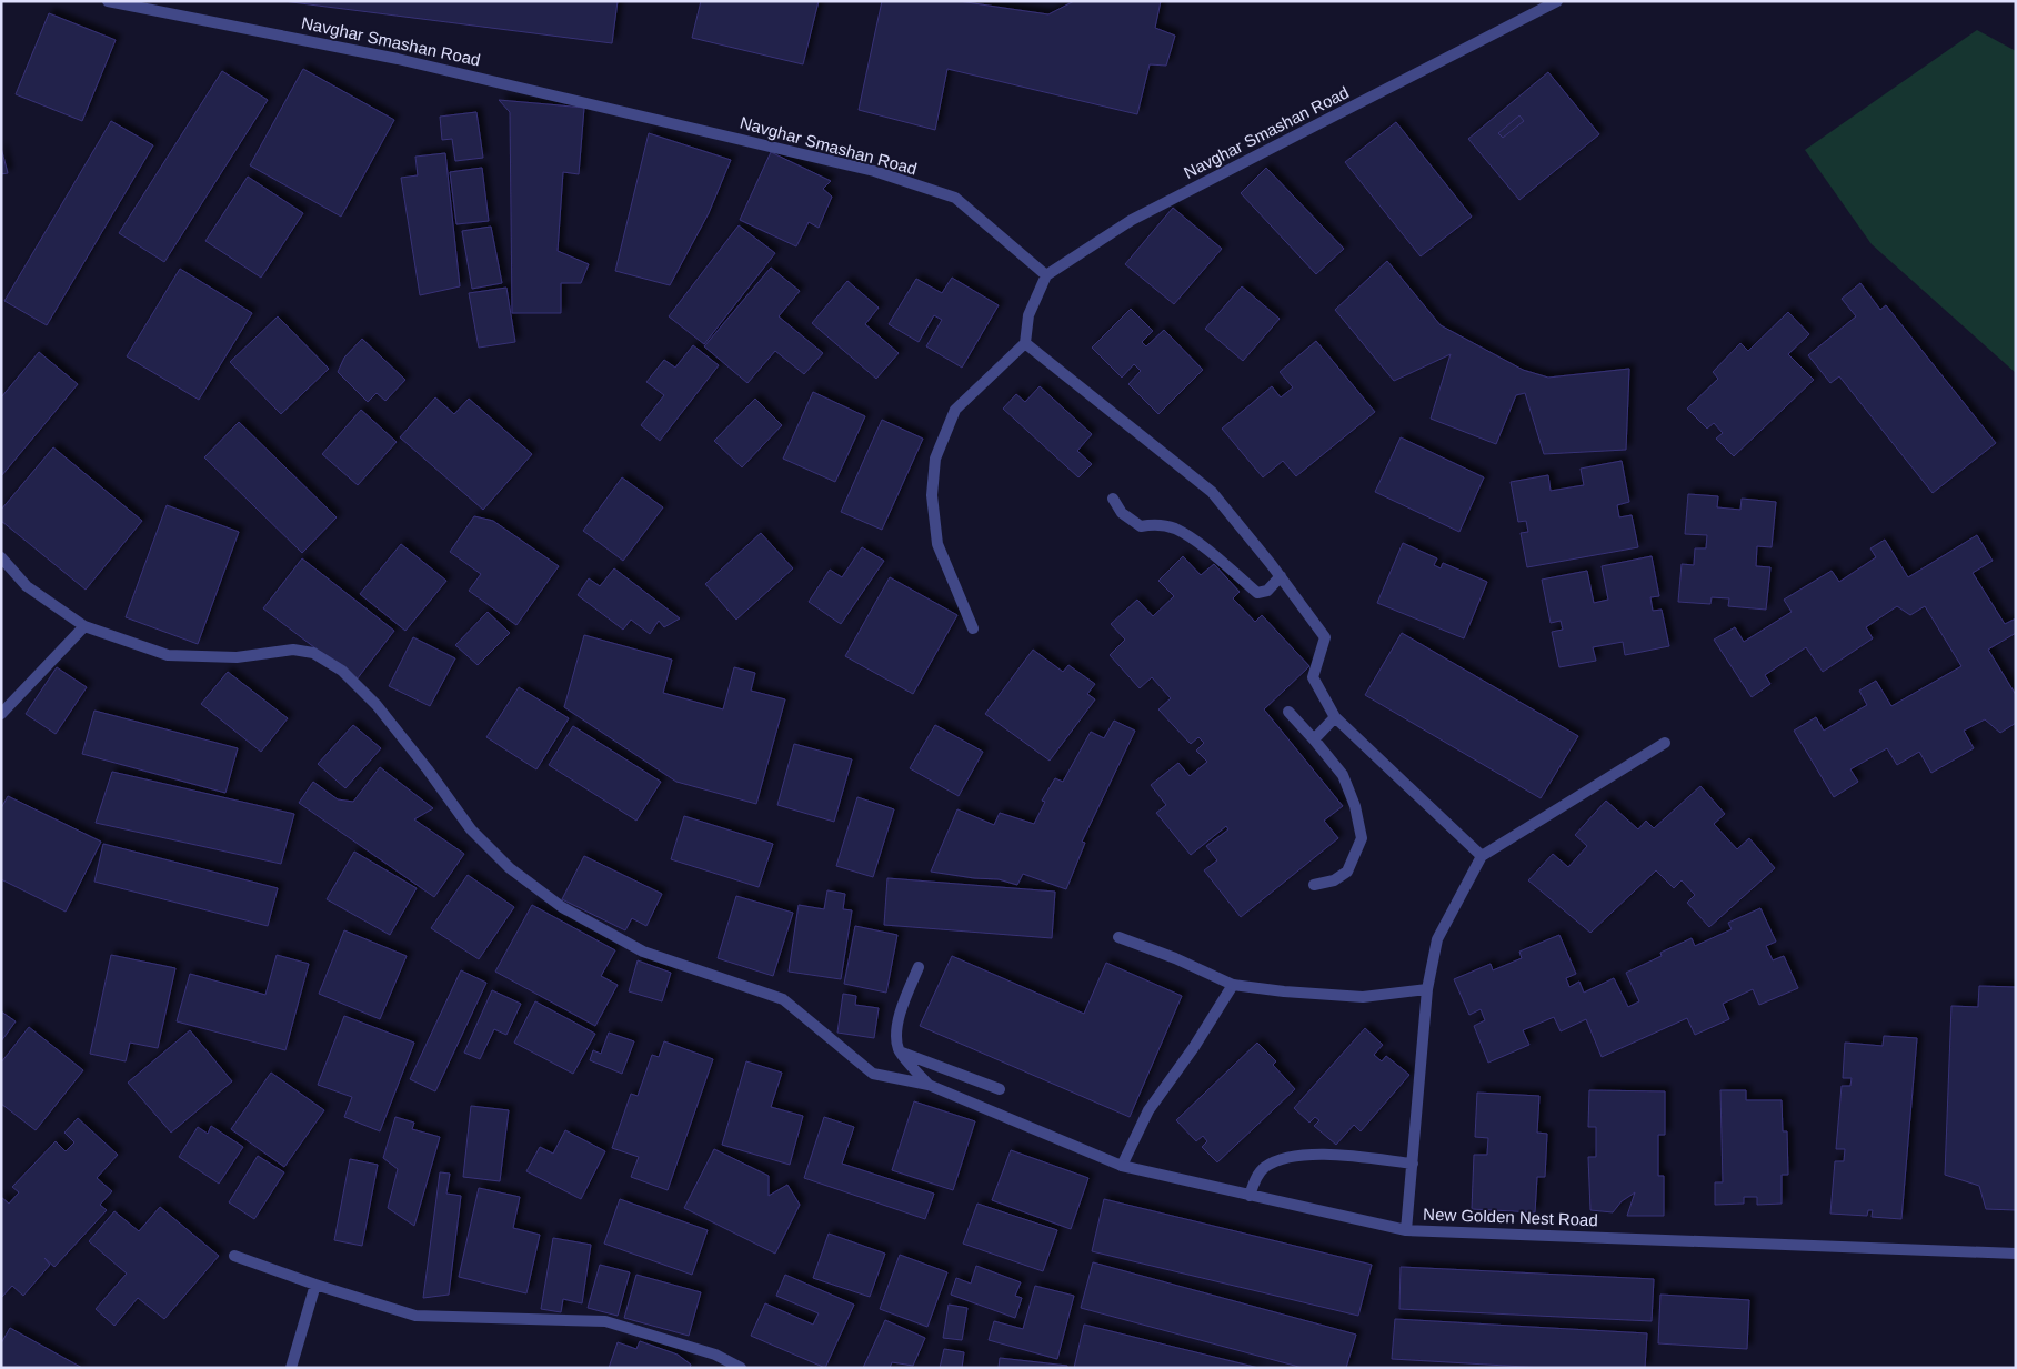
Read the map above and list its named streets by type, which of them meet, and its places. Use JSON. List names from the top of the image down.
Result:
{
  "streets": {
    "street": ["Navghar Smashan Road", "New Golden Nest Road"]
  }
}
